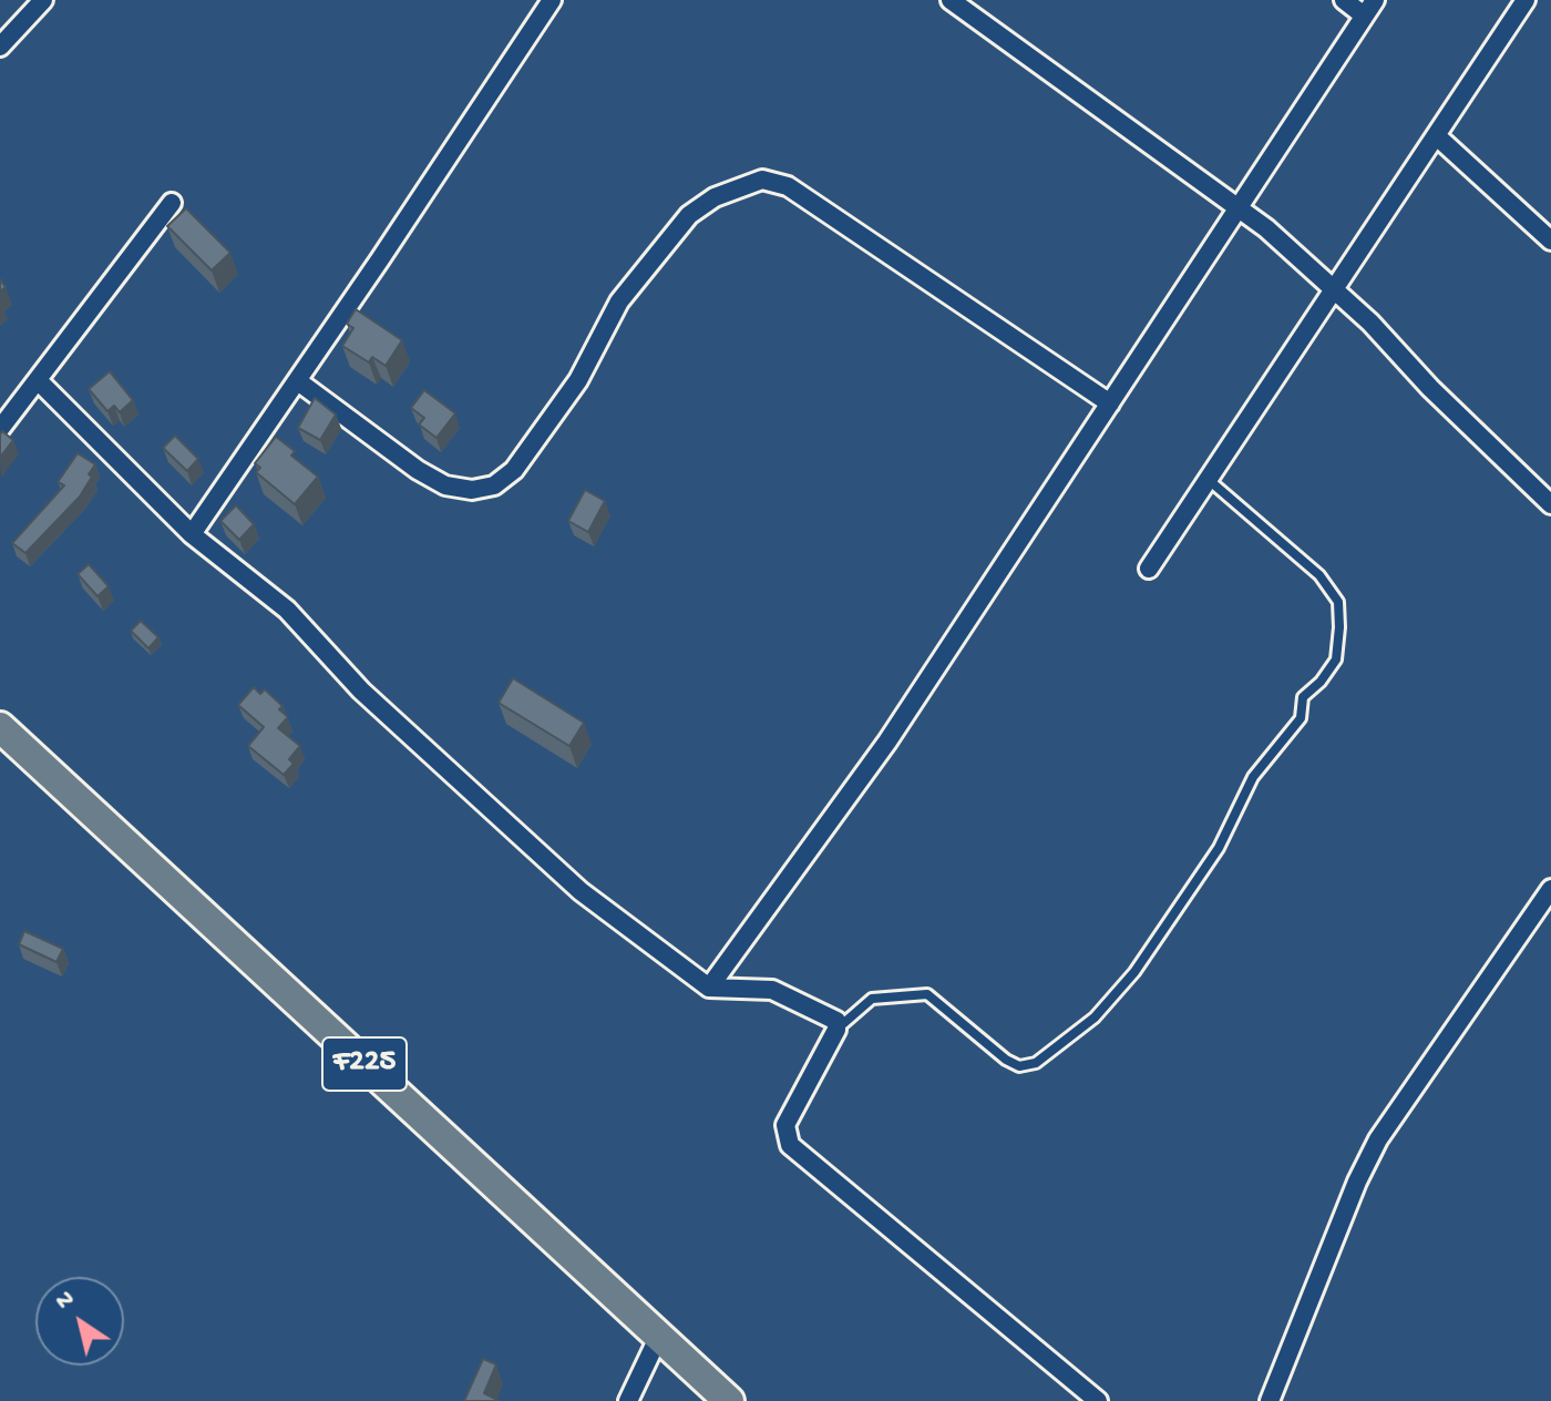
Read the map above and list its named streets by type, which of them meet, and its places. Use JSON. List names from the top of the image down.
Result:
{
  "streets": {
    "main road": ["F225"]
  },
  "north": "top left"
}
